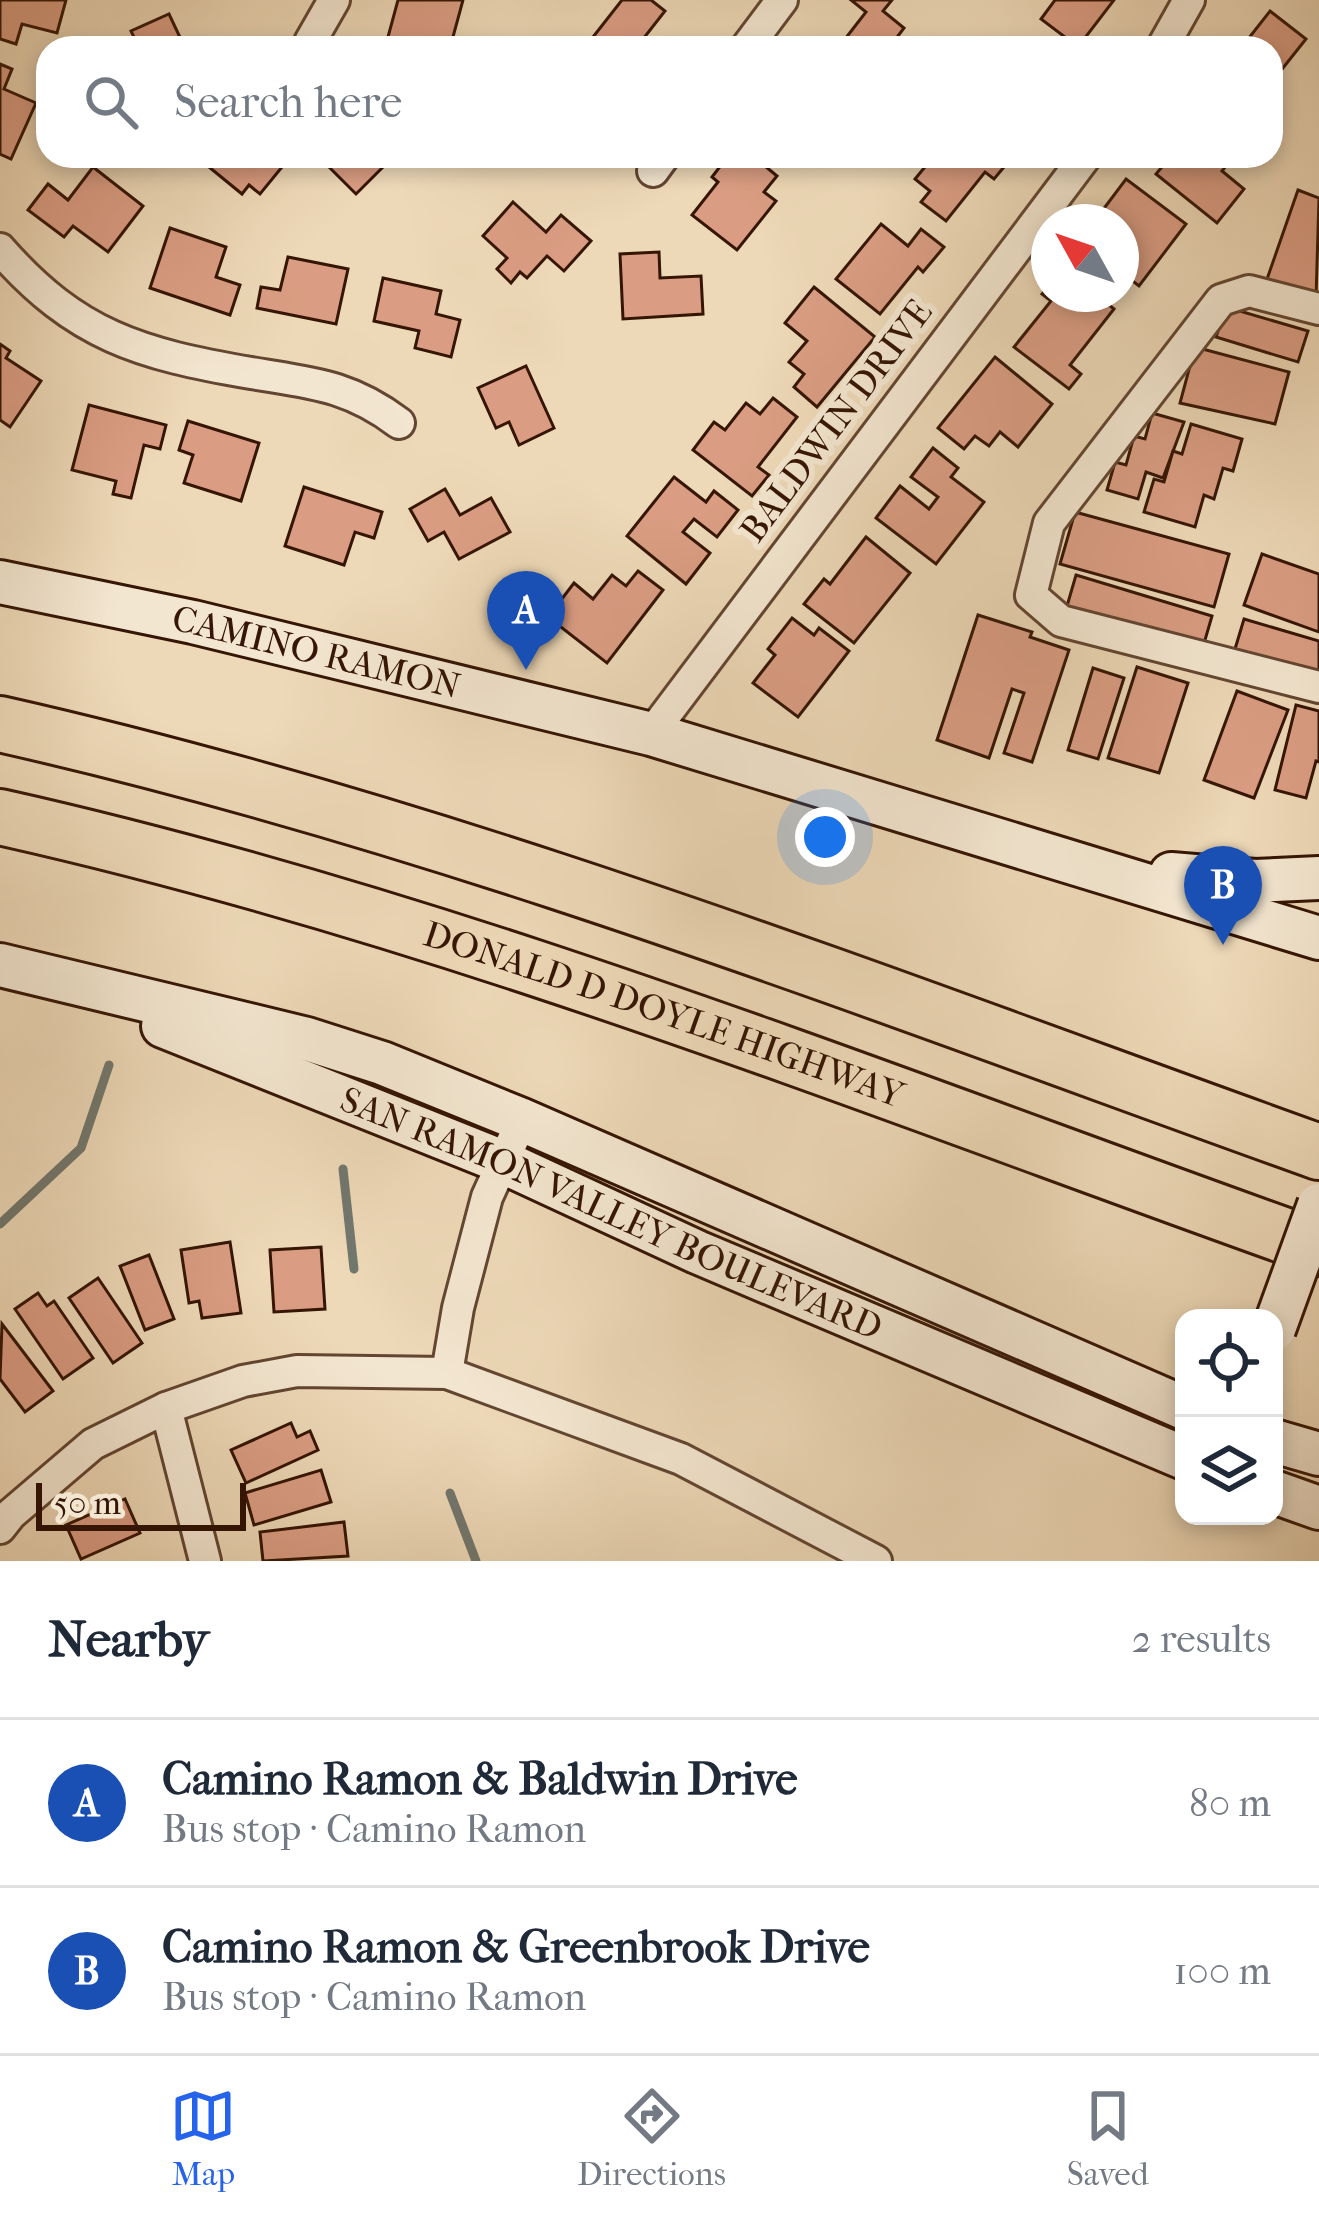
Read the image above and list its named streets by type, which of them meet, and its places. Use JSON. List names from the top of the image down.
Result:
{
  "streets": {
    "highway": ["DONALD D DOYLE HIGHWAY"],
    "main road": ["CAMINO RAMON", "SAN RAMON VALLEY BOULEVARD"],
    "street": ["BALDWIN DRIVE"]
  },
  "crossings": [
    ["BALDWIN DRIVE", "CAMINO RAMON"]
  ],
  "scale_bar": "50 m",
  "north": "top left",
  "page": {
    "search": "Search here",
    "pins": ["A", "B"],
    "scale": "50 m",
    "heading": ["Nearby", "2 results"],
    "list": [
      {
        "mark": "A",
        "name": "Camino Ramon & Baldwin Drive",
        "note": "Bus stop · Camino Ramon",
        "value": "80 m"
      },
      {
        "mark": "B",
        "name": "Camino Ramon & Greenbrook Drive",
        "note": "Bus stop · Camino Ramon",
        "value": "100 m"
      }
    ],
    "nav": ["Map", "Directions", "Saved"]
  }
}
